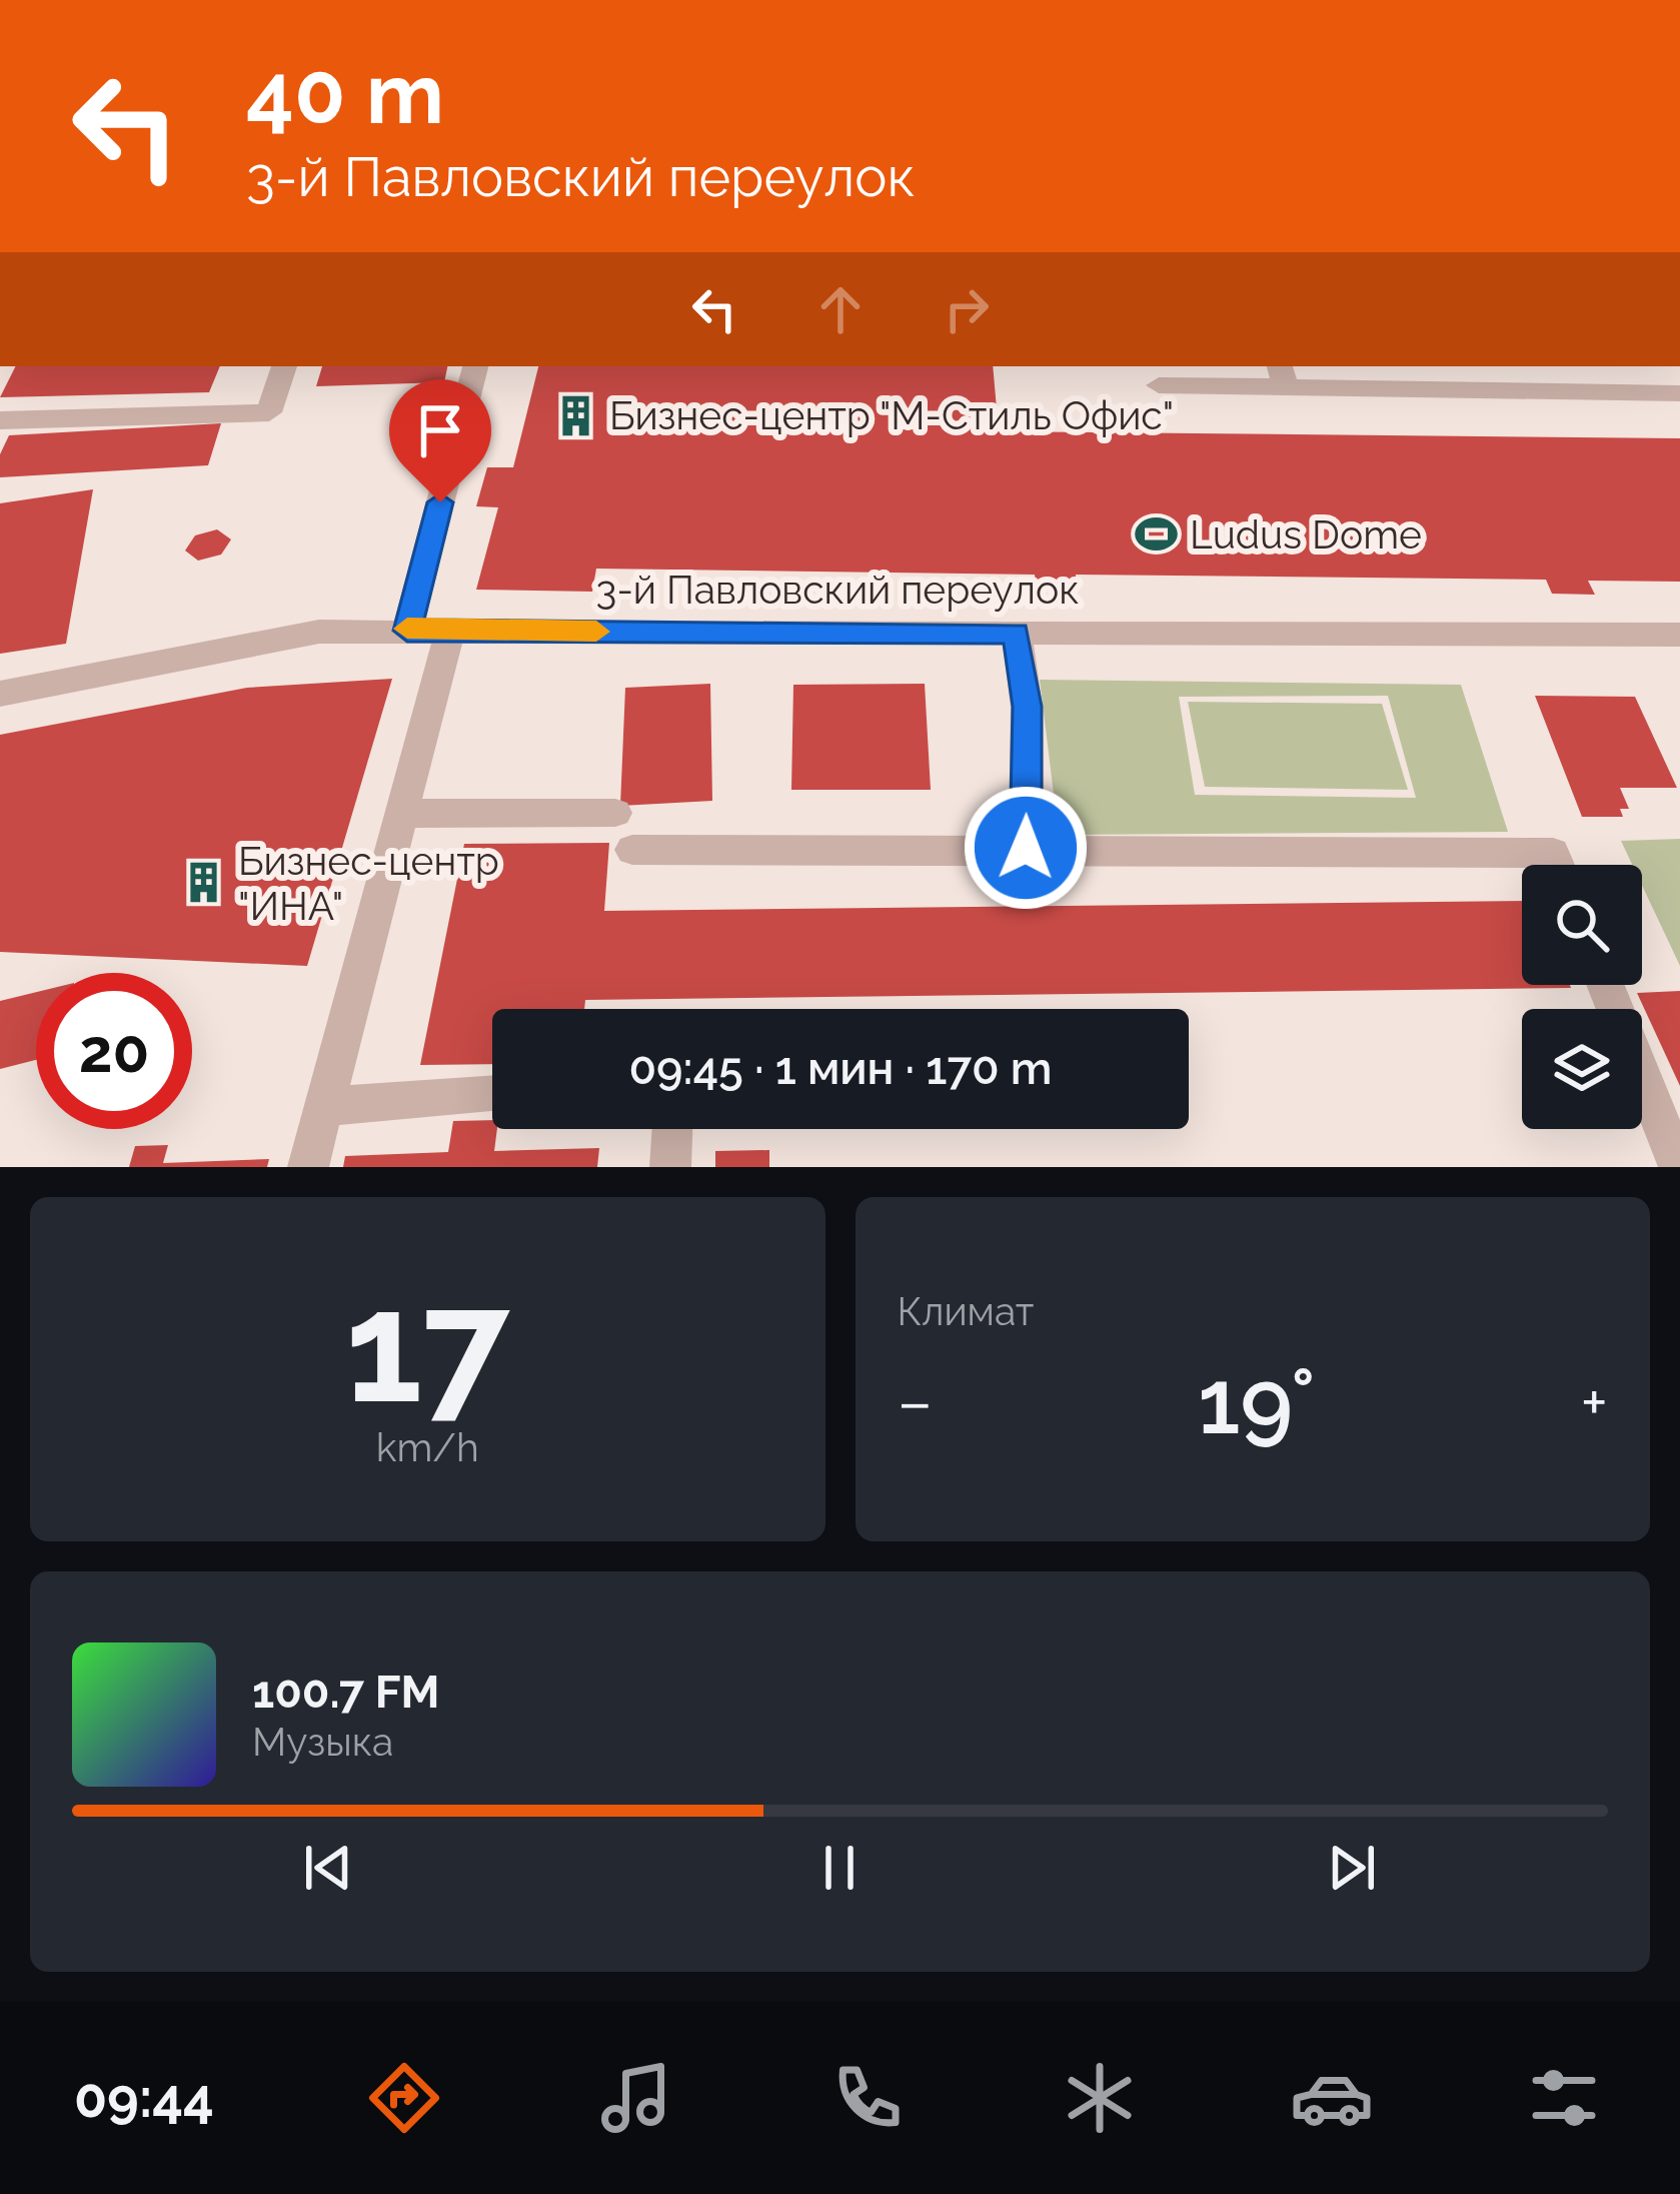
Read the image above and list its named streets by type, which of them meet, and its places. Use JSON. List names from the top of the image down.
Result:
{
  "streets": {
    "street": ["3-й Павловский переулок"]
  },
  "places": {
    "building": ["Бизнес-центр \"М-Стиль Офис\"", "Бизнес-центр \"ИНА\""],
    "sports": ["Ludus Dome"]
  },
  "page": {
    "turn": ["40 m", "3-й Павловский переулок"],
    "limit": "20",
    "trip": "09:45 · 1 мин · 170 m",
    "tile": [
      ["17", "km/h"],
      "Климат"
    ],
    "heat": ["−", "19°", "+"],
    "song": ["100.7 FM", "Музыка"],
    "tabs": "09:44"
  }
}
